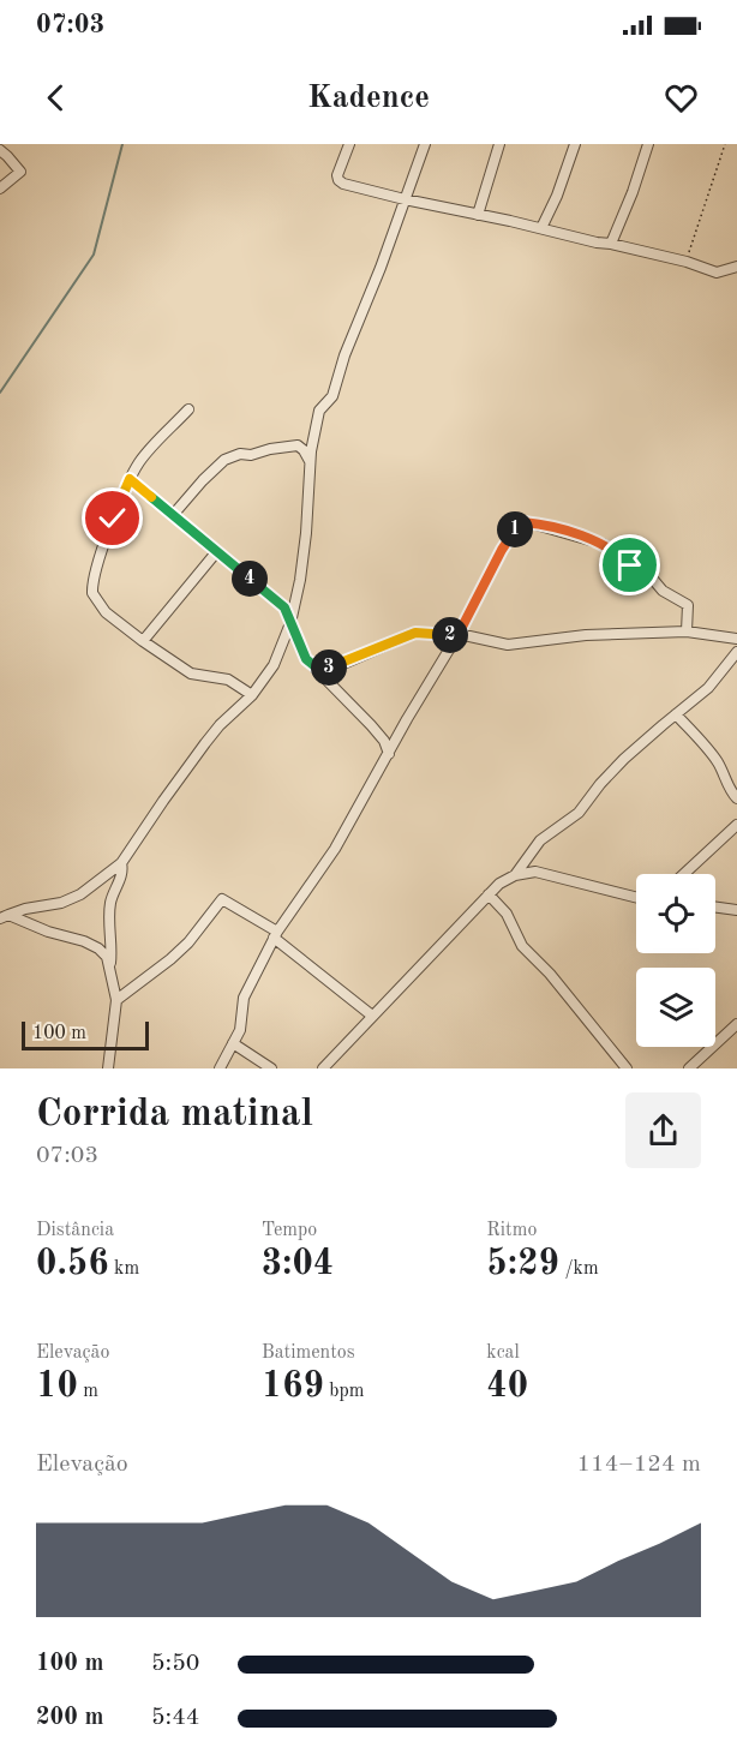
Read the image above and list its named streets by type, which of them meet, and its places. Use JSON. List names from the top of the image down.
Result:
{
  "scale_bar": "100 m",
  "page": {
    "status": "07:03",
    "header": "Kadence",
    "pins": [
      "1",
      "4",
      "2",
      "3"
    ],
    "scale": "100 m",
    "heading": ["Corrida matinal", "07:03"],
    "stats": [
      ["Distância", "0.56 km"],
      ["Tempo", "3:04"],
      ["Ritmo", "5:29 /km"],
      ["Elevação", "10 m"],
      ["Batimentos", "169 bpm"],
      ["kcal", "40"]
    ],
    "chart": ["Elevação", "114–124 m"],
    "list": [
      {
        "name": "100 m",
        "note": "5:50"
      },
      {
        "name": "200 m",
        "note": "5:44"
      }
    ]
  }
}
